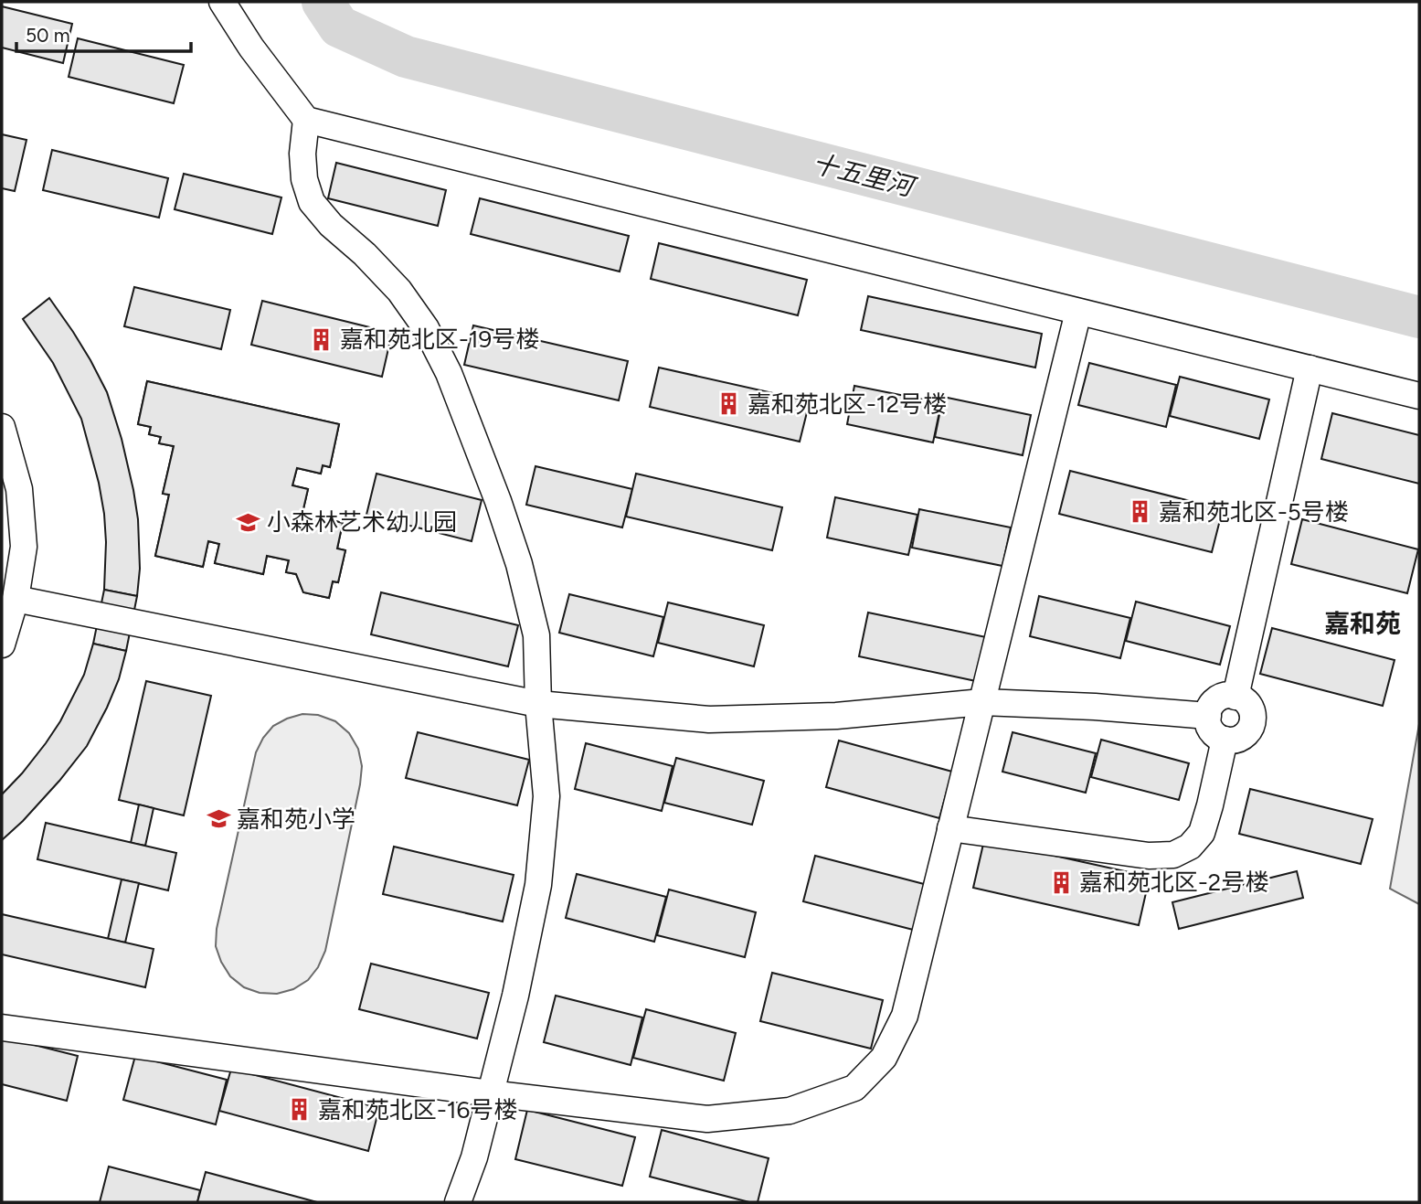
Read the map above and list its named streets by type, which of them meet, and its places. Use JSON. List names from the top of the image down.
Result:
{
  "districts": ["嘉和苑"],
  "water": ["十五里河"],
  "places": {
    "building": [
      "嘉和苑北区-19号楼",
      "嘉和苑北区-12号楼",
      "嘉和苑北区-5号楼",
      "嘉和苑北区-2号楼",
      "嘉和苑北区-16号楼"
    ],
    "school or university": ["小森林艺术幼儿园", "嘉和苑小学"]
  },
  "scale_bar": "50 m"
}
